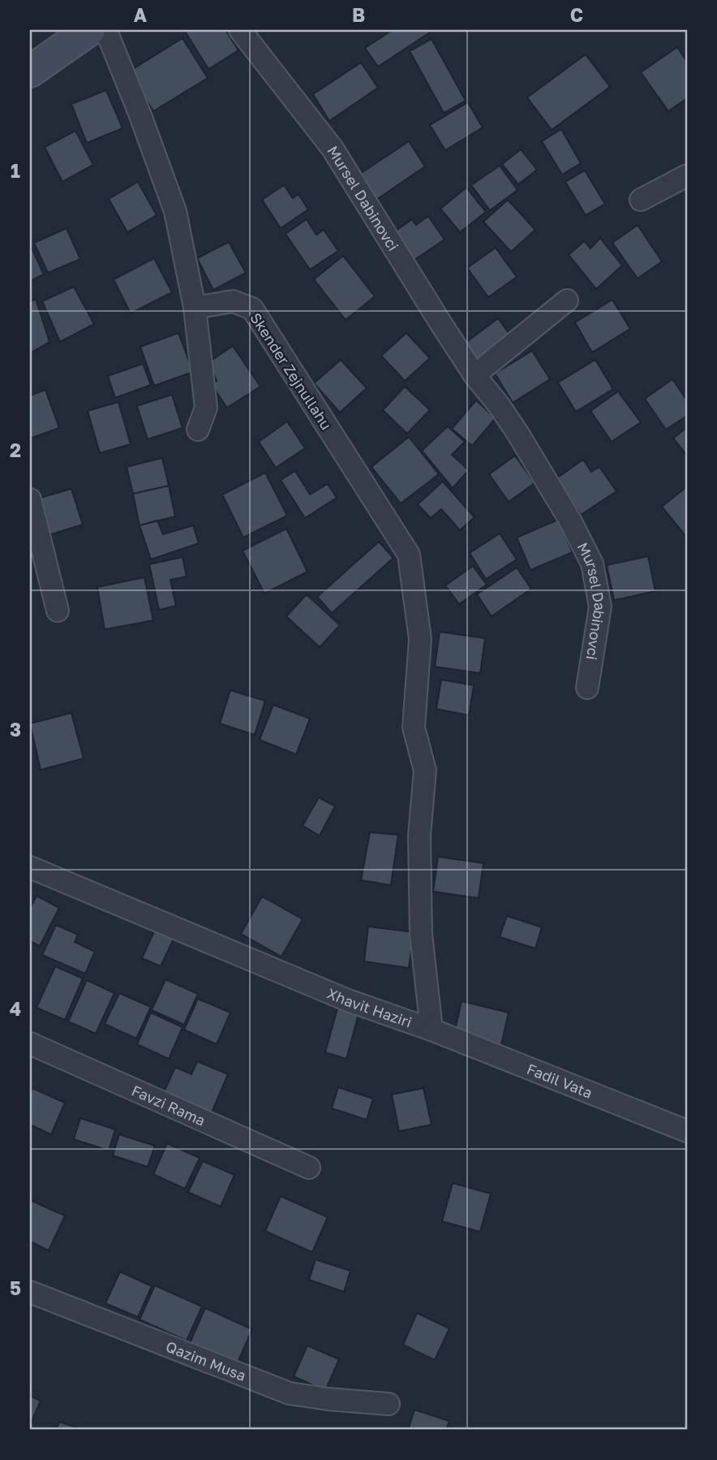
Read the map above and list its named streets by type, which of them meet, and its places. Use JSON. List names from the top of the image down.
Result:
{
  "streets": {
    "street": [
      "Mursel Dabinovci",
      "Skender Zejnullahu",
      "Xhavit Haziri",
      "Fadil Vata",
      "Favzi Rama",
      "Qazim Musa"
    ]
  },
  "crossings": [
    ["Skender Zejnullahu", "Xhavit Haziri"],
    ["Xhavit Haziri", "Fadil Vata"]
  ],
  "grid": {
    "columns": ["A", "B", "C"],
    "rows": [
      "1",
      "2",
      "3",
      "4",
      "5"
    ]
  }
}
